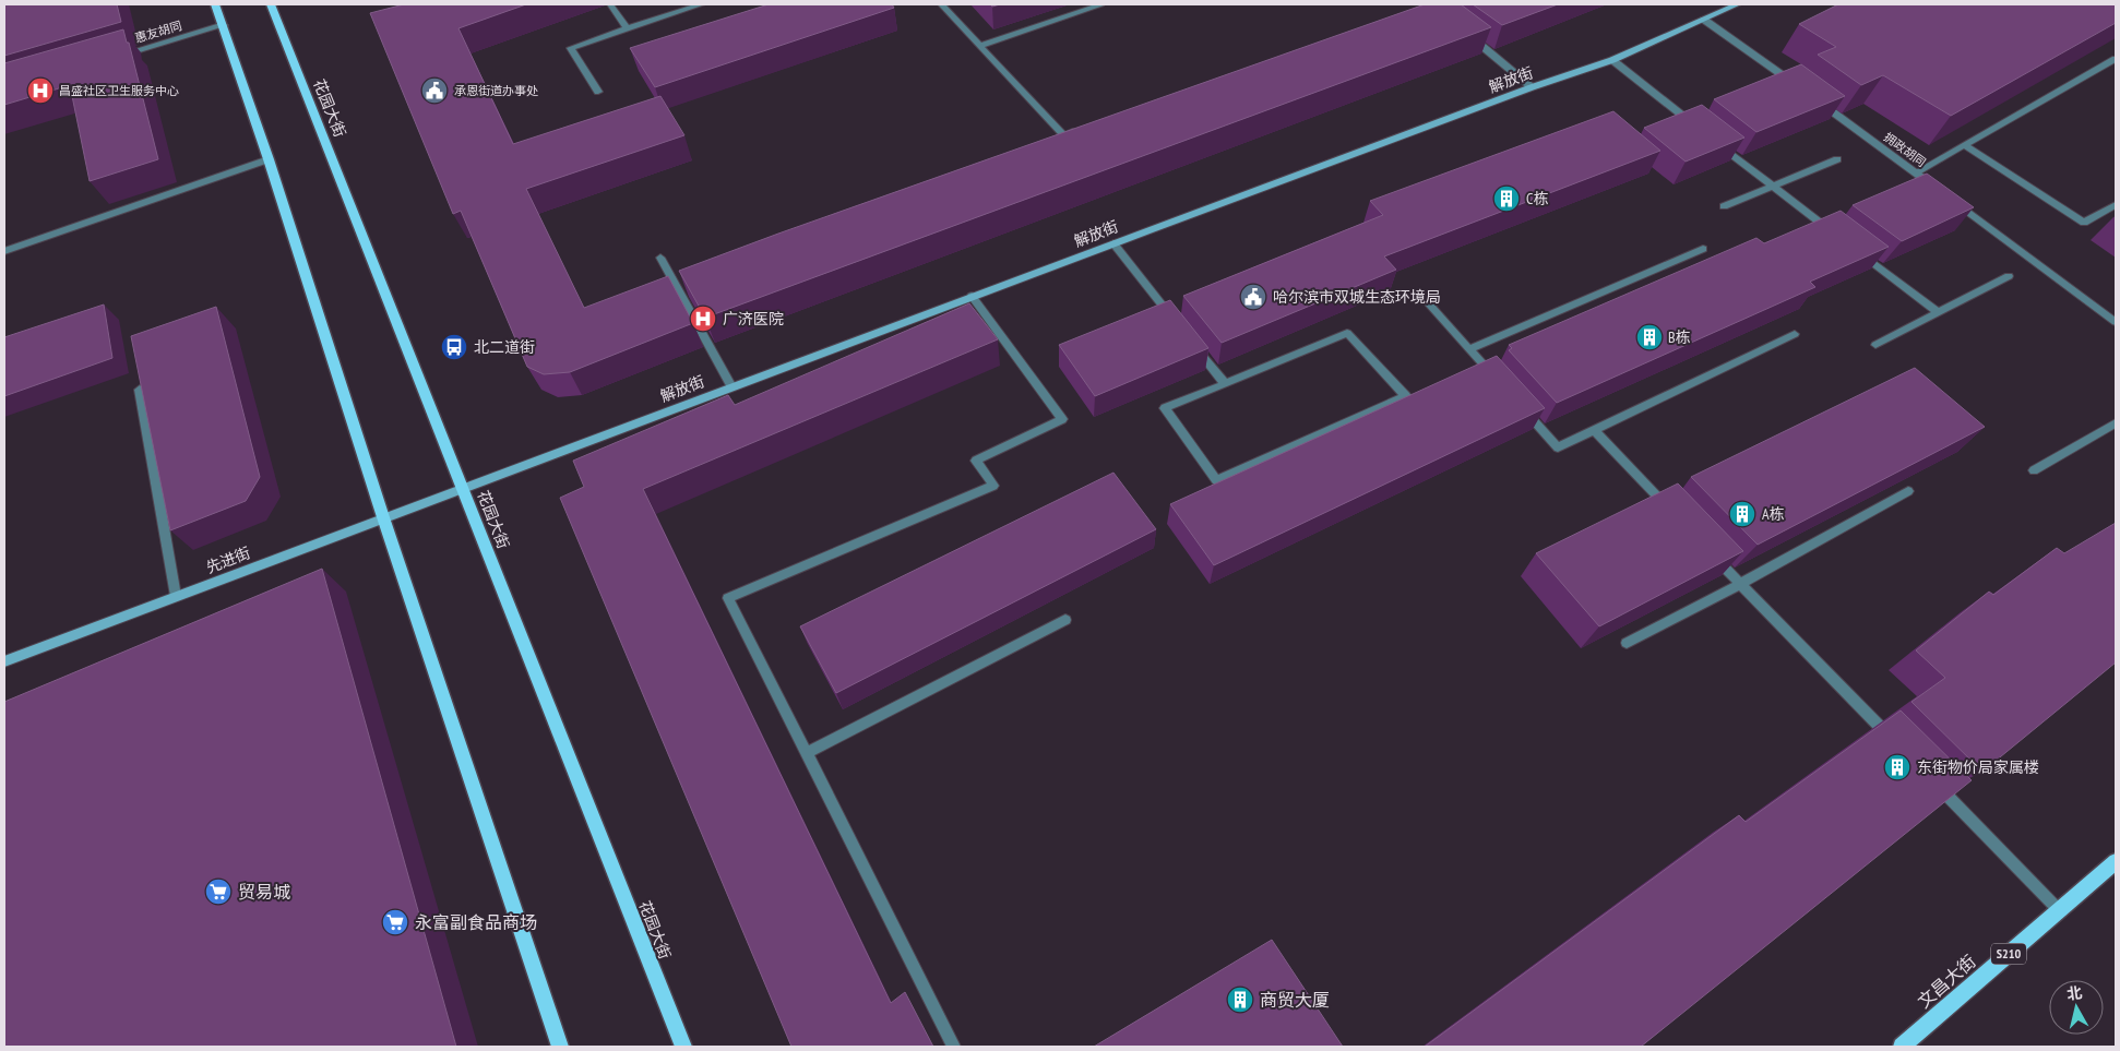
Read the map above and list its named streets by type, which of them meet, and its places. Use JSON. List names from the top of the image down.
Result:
{
  "streets": {
    "main road": ["花园大街", "S210", "文昌大街"],
    "street": [
      "惠友胡同",
      "解放街",
      "拥政胡同",
      "先进街"
    ]
  },
  "crossings": [
    ["解放街", "花园大街"],
    ["解放街", "先进街"],
    ["花园大街", "先进街"]
  ],
  "places": {
    "hospital": ["昌盛社区卫生服务中心", "广济医院"],
    "public building": ["承恩街道办事处", "哈尔滨市双城生态环境局"],
    "building": [
      "C栋",
      "B栋",
      "A栋",
      "东街物价局家属楼",
      "商贸大厦"
    ],
    "bus stop": ["北二道街"],
    "supermarket": ["贸易城", "永富副食品商场"]
  },
  "north": "top"
}
